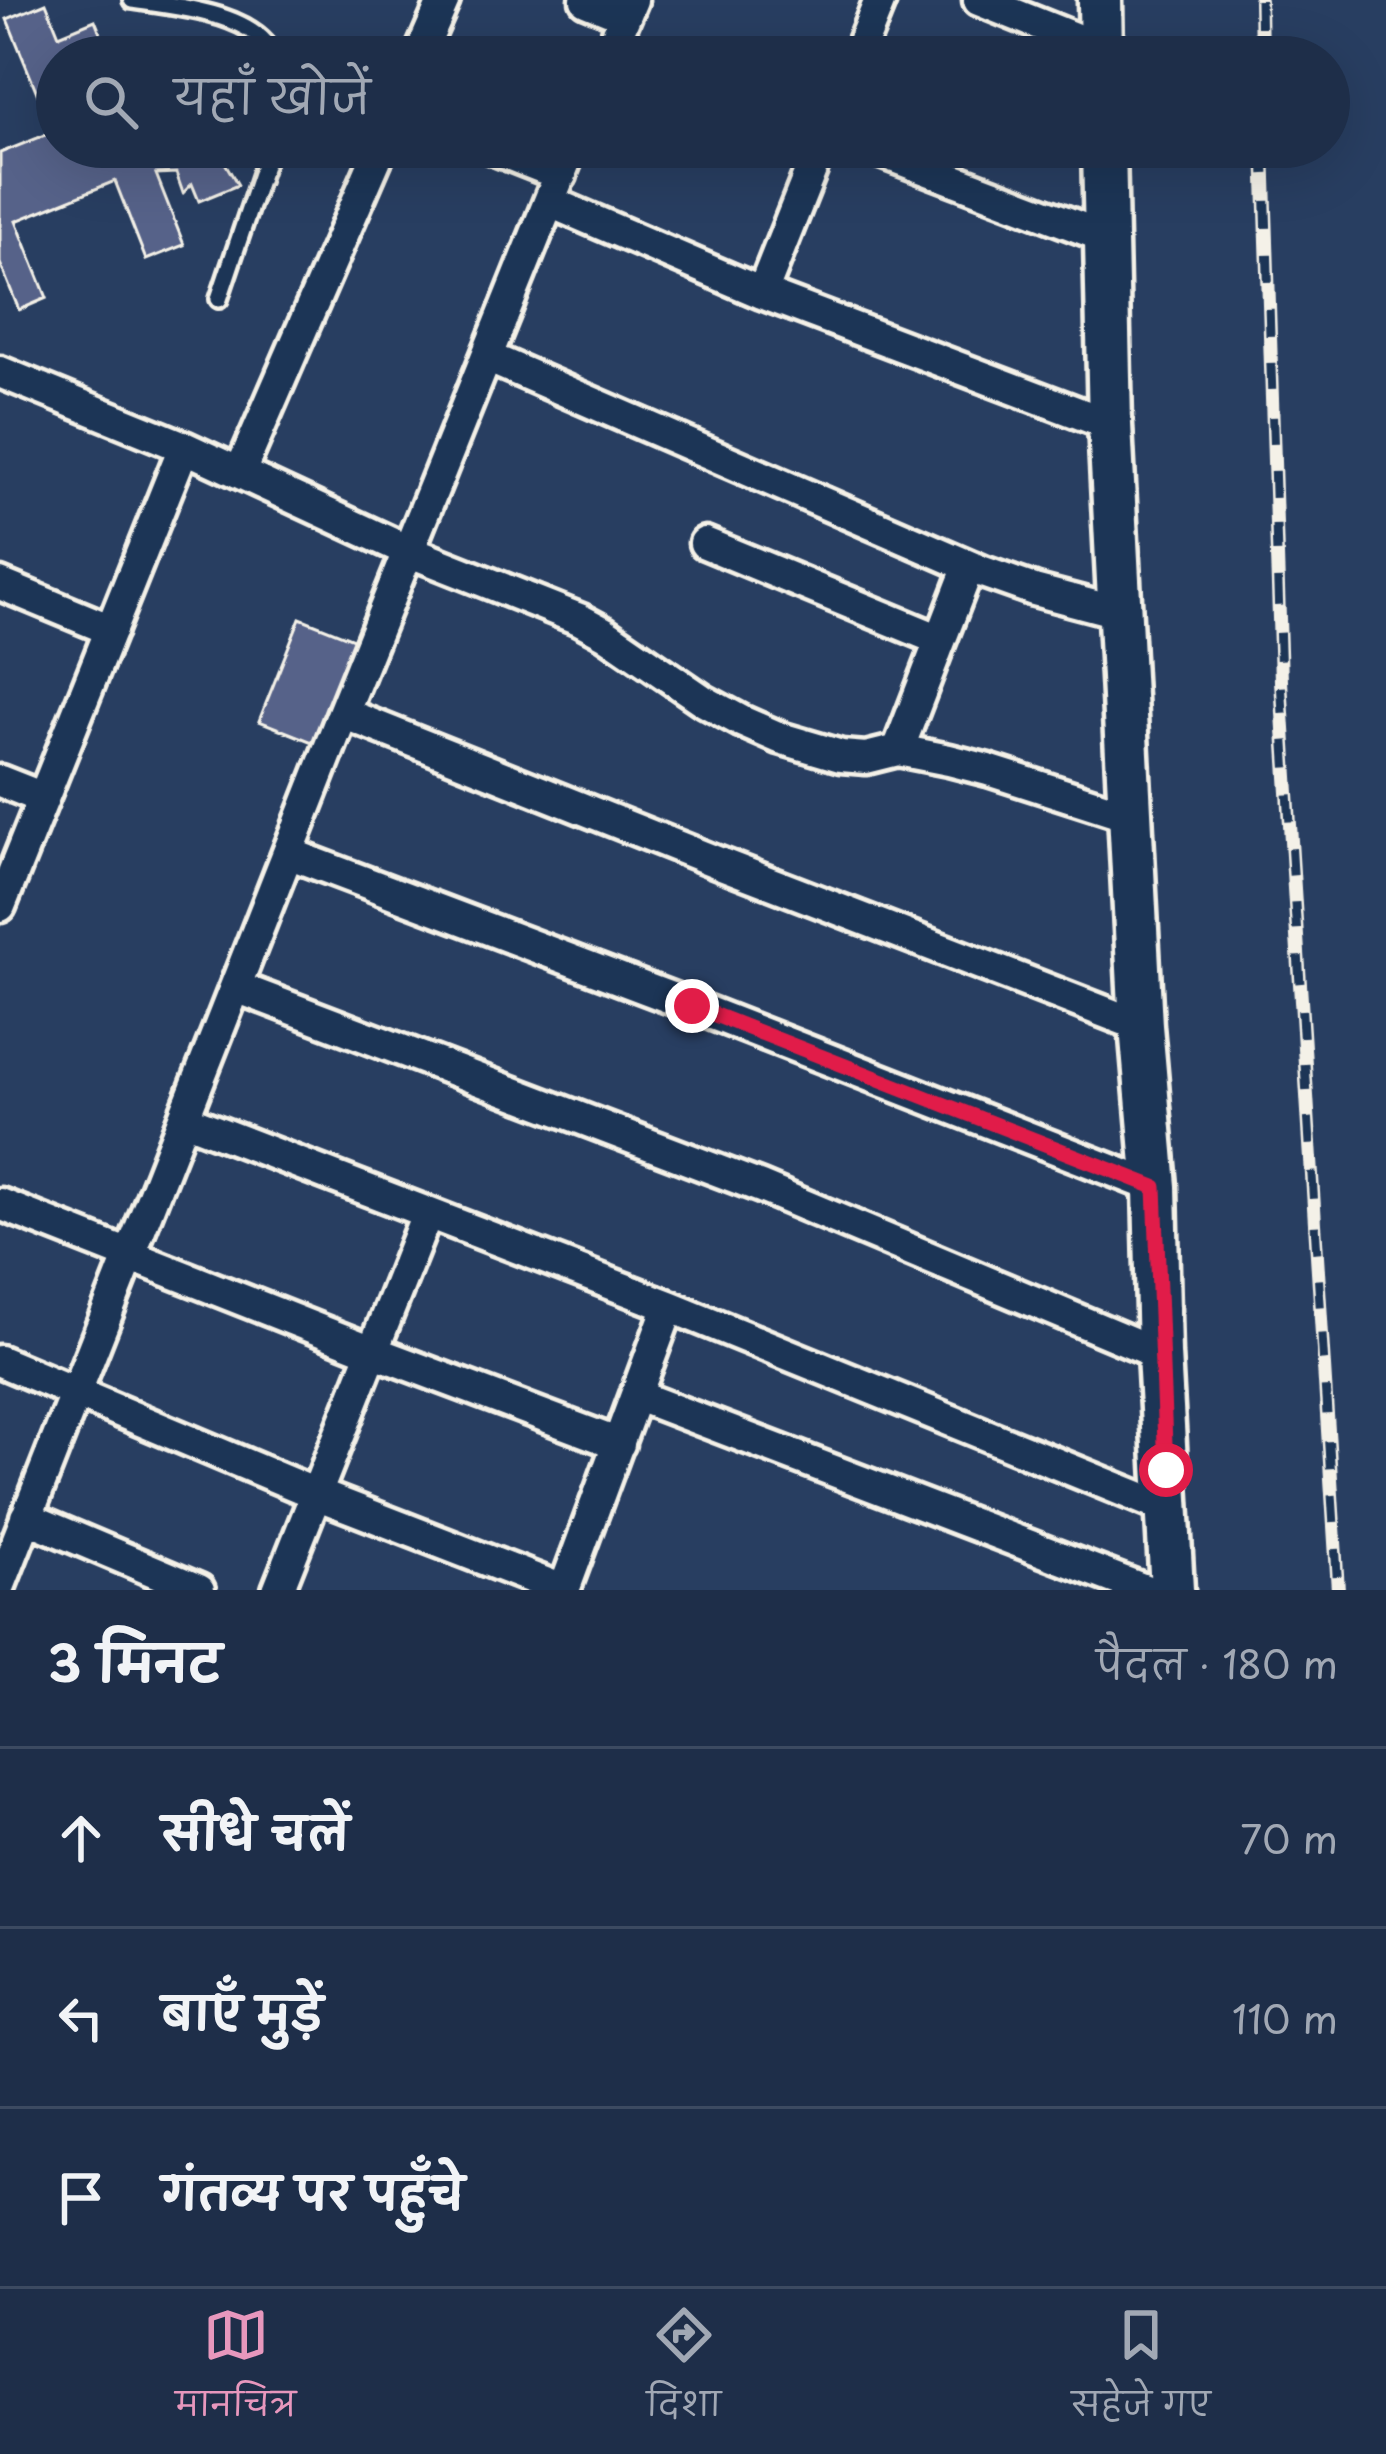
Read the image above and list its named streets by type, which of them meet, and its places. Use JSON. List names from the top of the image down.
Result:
{
  "page": {
    "search": "यहाँ खोजें",
    "heading": ["3 मिनट", "पैदल · 180 m"],
    "list": [
      ["सीधे चलें", "70 m"],
      ["बाएँ मुड़ें", "110 m"],
      "गंतव्य पर पहुँचे"
    ],
    "nav": ["मानचित्र", "दिशा", "सहेजे गए"]
  }
}
